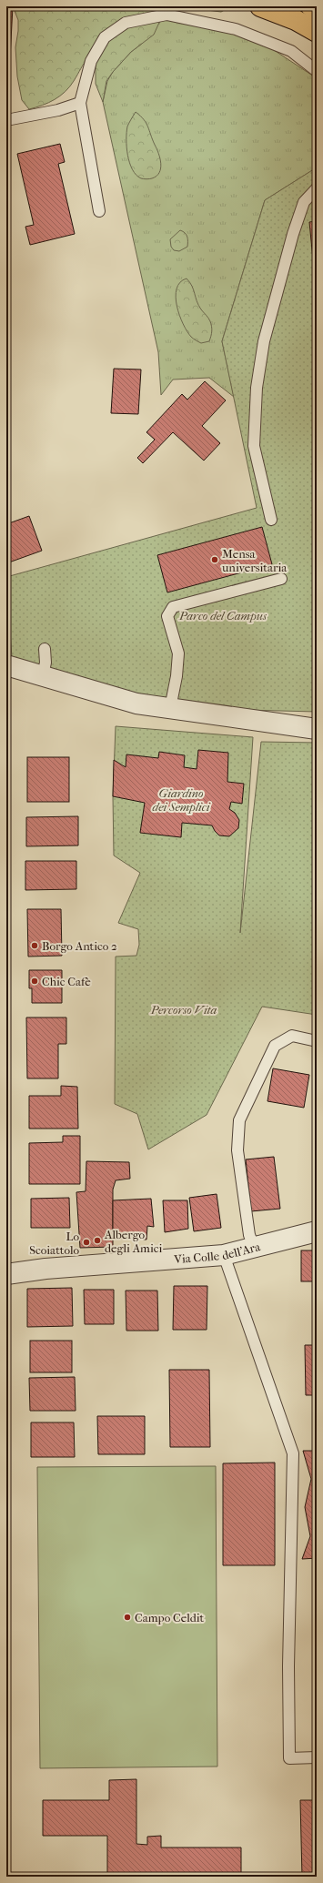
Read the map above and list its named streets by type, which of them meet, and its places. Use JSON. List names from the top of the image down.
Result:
{
  "streets": {
    "street": ["Via Colle dell'Ara"]
  },
  "parks": ["Parco del Campus", "Giardino dei Semplici", "Percorso Vita"],
  "places": [
    "Mensa universitaria",
    "Borgo Antico 2",
    "Chic Cafè",
    "Albergo degli Amici",
    "Lo Scoiattolo",
    "Campo Celdit"
  ]
}
